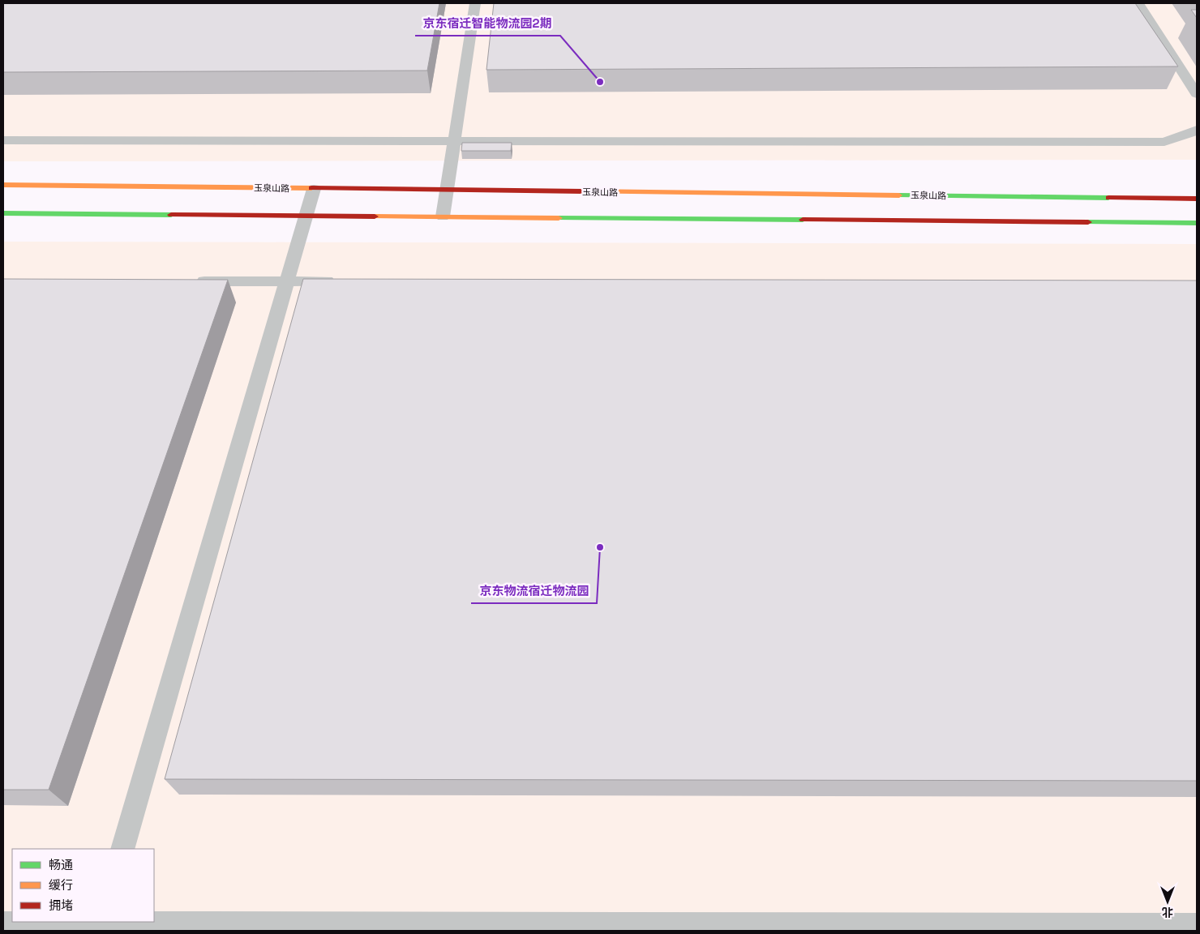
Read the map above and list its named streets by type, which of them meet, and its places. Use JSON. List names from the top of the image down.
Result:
{
  "streets": {
    "street": ["玉泉山路"]
  },
  "places": ["京东宿迁智能物流园2期", "京东物流宿迁物流园"],
  "legend": ["畅通", "缓行", "拥堵"],
  "north": "bottom"
}
